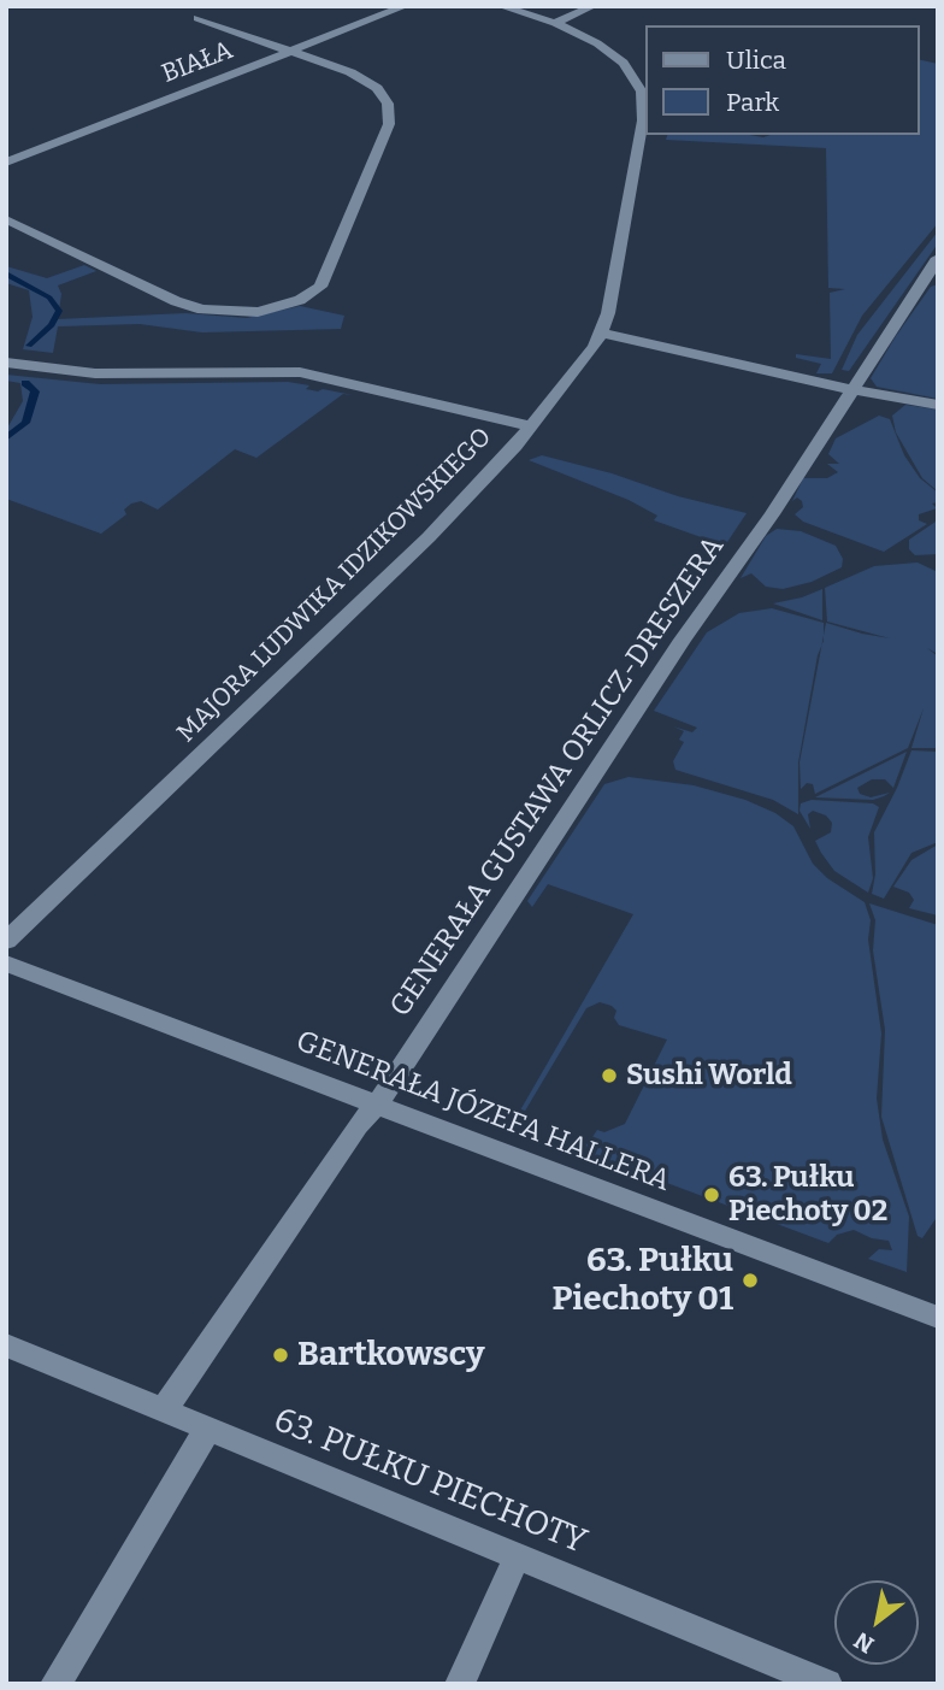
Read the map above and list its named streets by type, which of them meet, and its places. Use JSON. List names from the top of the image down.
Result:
{
  "streets": {
    "street": [
      "BIAŁA",
      "MAJORA LUDWIKA IDZIKOWSKIEGO",
      "GENERAŁA GUSTAWA ORLICZ-DRESZERA",
      "GENERAŁA JÓZEFA HALLERA",
      "63. PUŁKU PIECHOTY"
    ]
  },
  "crossings": [
    ["GENERAŁA GUSTAWA ORLICZ-DRESZERA", "GENERAŁA JÓZEFA HALLERA"],
    ["GENERAŁA GUSTAWA ORLICZ-DRESZERA", "63. PUŁKU PIECHOTY"]
  ],
  "places": [
    "Sushi World",
    "63. Pułku Piechoty 02",
    "63. Pułku Piechoty 01",
    "Bartkowscy"
  ],
  "legend": ["Ulica", "Park"],
  "north": "bottom left"
}
